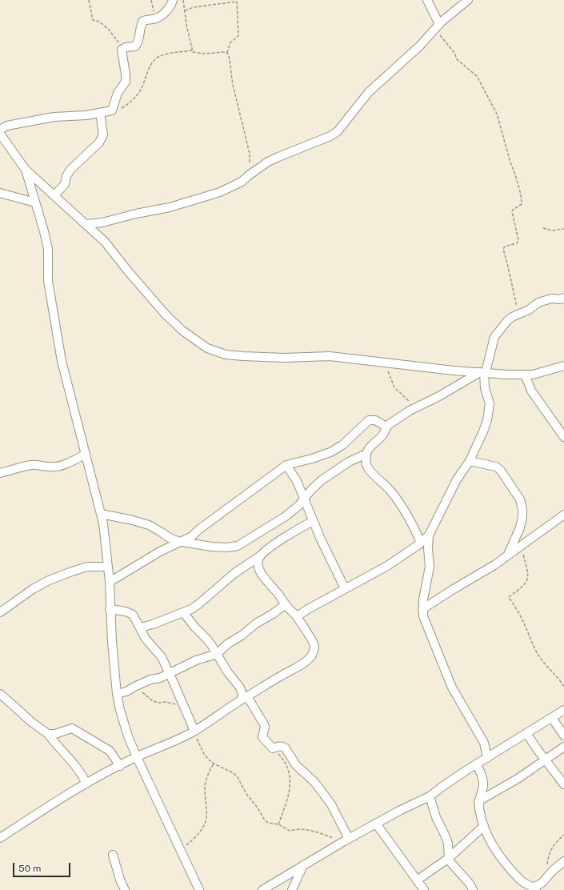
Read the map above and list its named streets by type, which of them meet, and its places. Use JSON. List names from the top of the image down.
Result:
{
  "scale_bar": "50 m"
}
